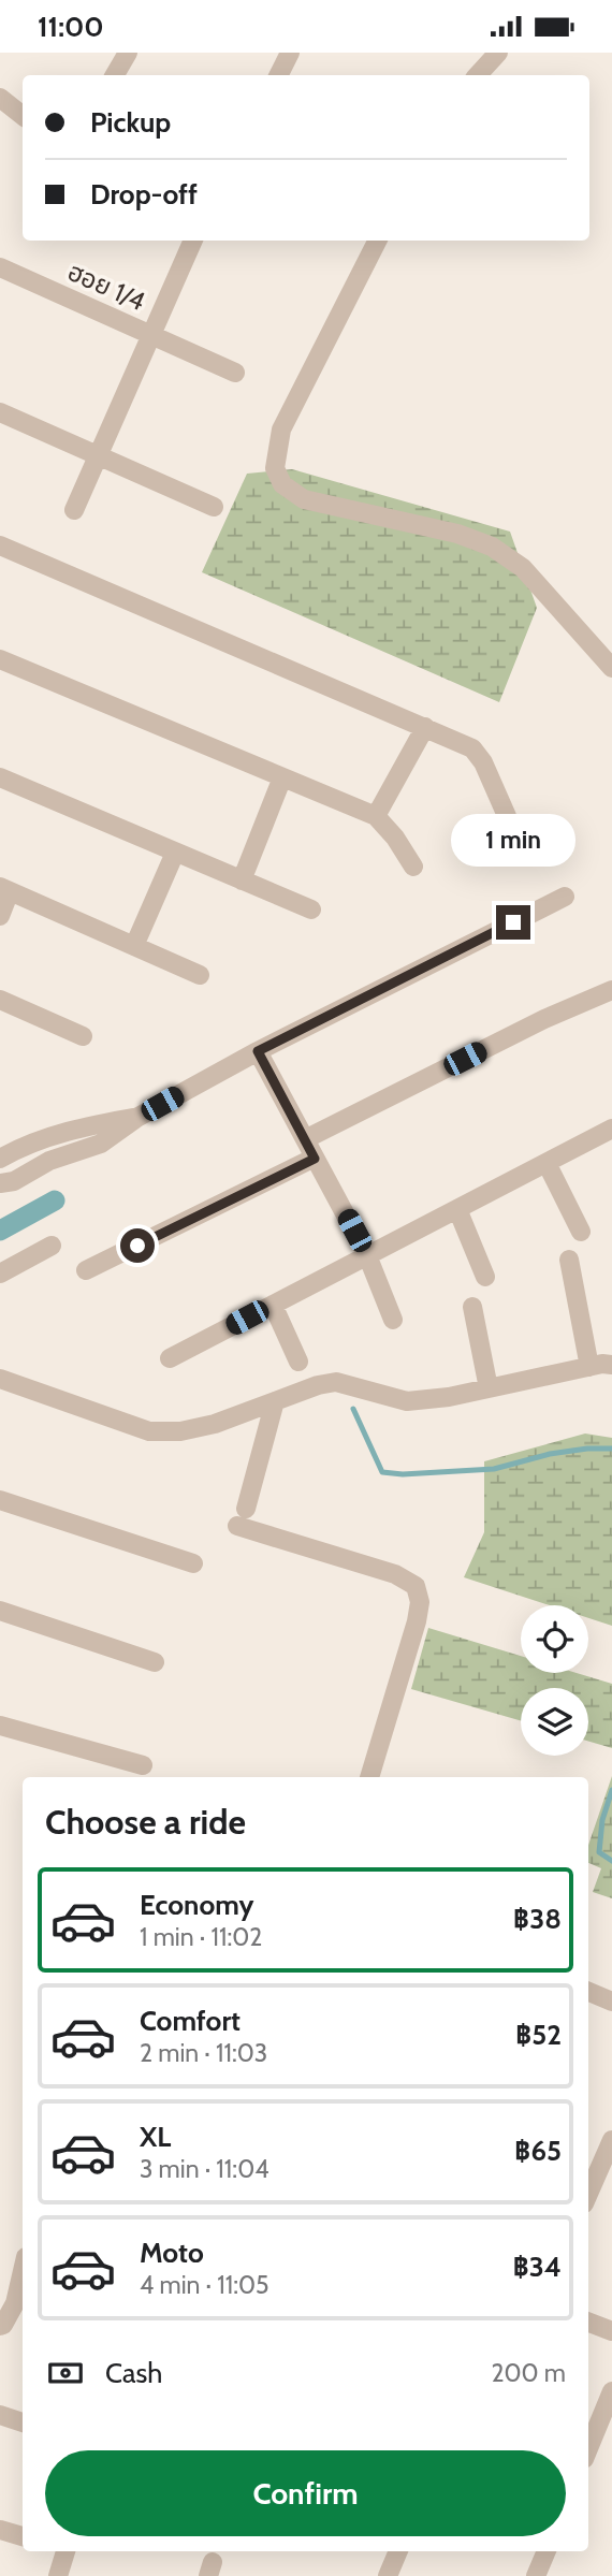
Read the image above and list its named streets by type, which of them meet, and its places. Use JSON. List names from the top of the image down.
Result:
{
  "streets": {
    "street": ["ฮอย 1/4"]
  },
  "page": {
    "status": "11:00",
    "banner": ["Pickup", "Drop-off"],
    "bubble": "1 min",
    "heading": "Choose a ride",
    "list": [
      {
        "name": "Economy",
        "note": "1 min · 11:02",
        "value": "฿38"
      },
      {
        "name": "Comfort",
        "note": "2 min · 11:03",
        "value": "฿52"
      },
      {
        "name": "XL",
        "note": "3 min · 11:04",
        "value": "฿65"
      },
      {
        "name": "Moto",
        "note": "4 min · 11:05",
        "value": "฿34"
      }
    ],
    "pay": ["Cash", "200 m"],
    "buttons": "Confirm"
  }
}
